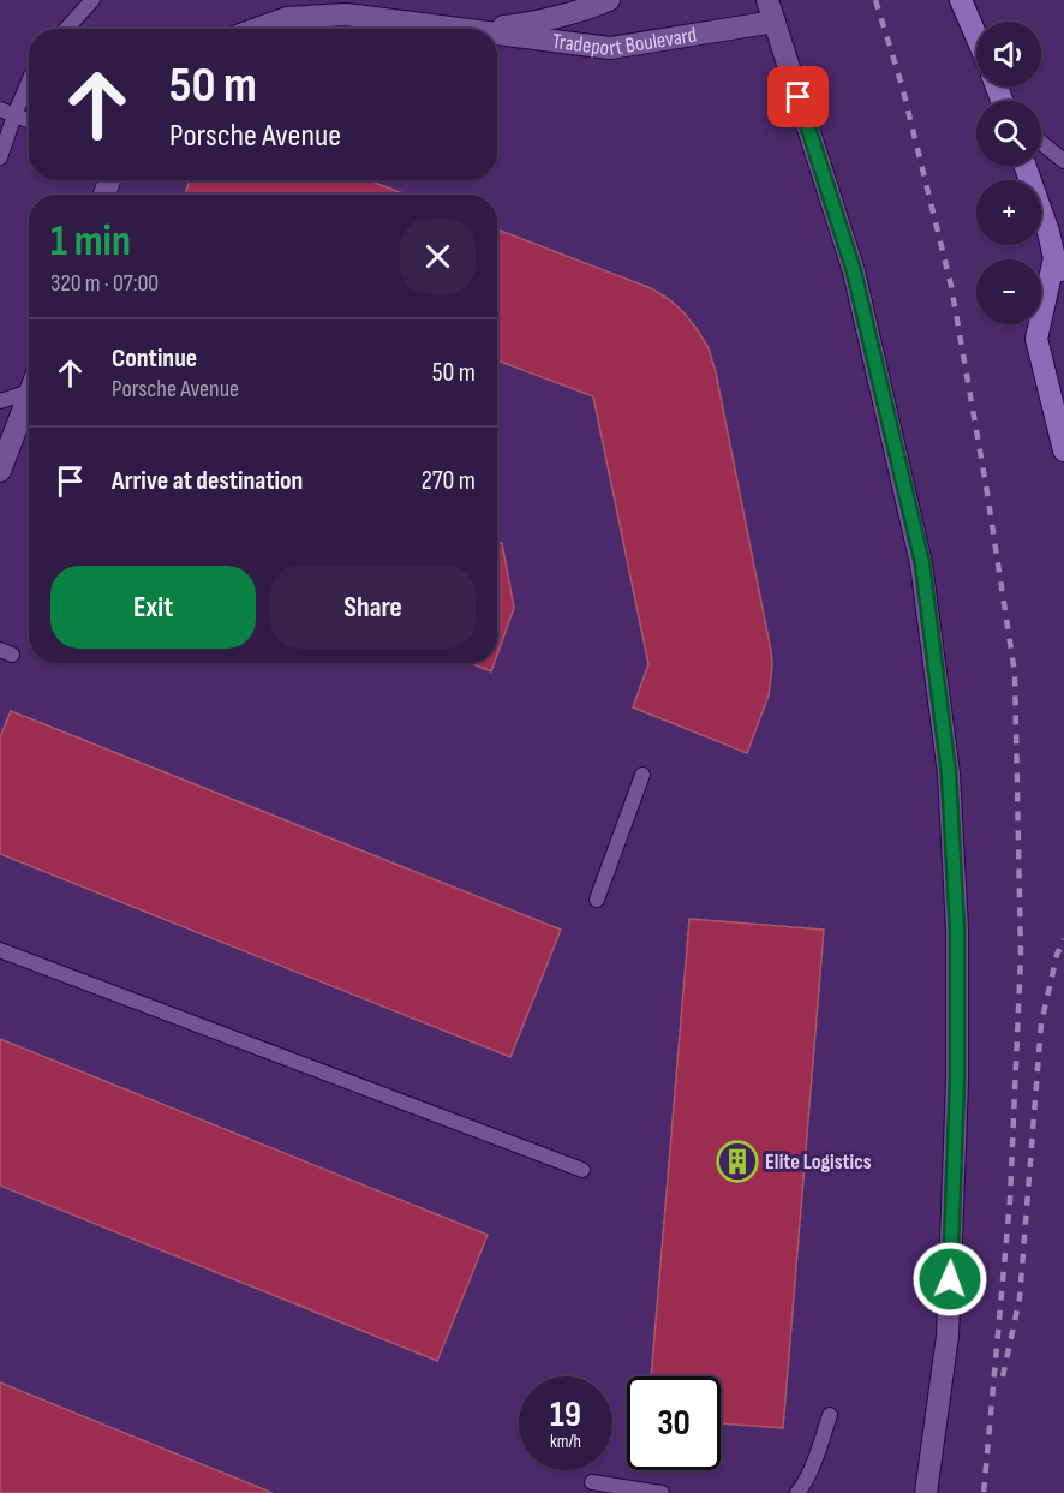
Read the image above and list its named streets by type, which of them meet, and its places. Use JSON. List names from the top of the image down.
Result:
{
  "streets": {
    "street": ["Tradeport Boulevard"]
  },
  "places": {
    "building": ["Elite Logistics"]
  },
  "page": {
    "map_buttons": ["+", "−"],
    "turn": ["50 m", "Porsche Avenue"],
    "heading": ["1 min", "320 m · 07:00"],
    "list": [
      {
        "name": "Continue",
        "note": "Porsche Avenue",
        "value": "50 m"
      },
      {
        "name": "Arrive at destination",
        "value": "270 m"
      }
    ],
    "buttons": ["Exit", "Share"],
    "speed": "19 km/h",
    "limit": "30"
  }
}
